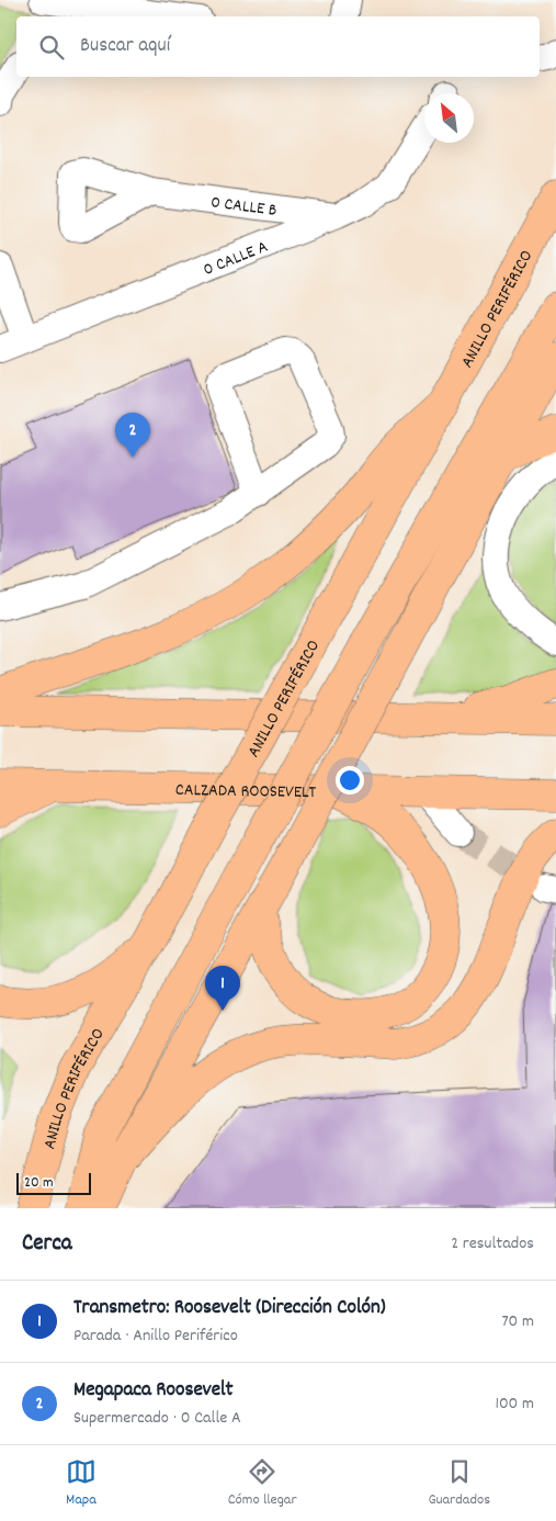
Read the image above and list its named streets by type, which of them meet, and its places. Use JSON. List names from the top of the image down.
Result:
{
  "streets": {
    "highway": ["ANILLO PERIFÉRICO", "CALZADA ROOSEVELT"],
    "street": ["0 CALLE B", "0 CALLE A"]
  },
  "crossings": [
    ["0 CALLE B", "0 CALLE A"]
  ],
  "scale_bar": "20 m",
  "north": "top left",
  "page": {
    "search": "Buscar aquí",
    "pins": ["2", "1"],
    "scale": "20 m",
    "heading": ["Cerca", "2 resultados"],
    "list": [
      {
        "mark": "1",
        "name": "Transmetro: Roosevelt (Dirección Colón)",
        "note": "Parada · Anillo Periférico",
        "value": "70 m"
      },
      {
        "mark": "2",
        "name": "Megapaca Roosevelt",
        "note": "Supermercado · 0 Calle A",
        "value": "100 m"
      }
    ],
    "nav": ["Mapa", "Cómo llegar", "Guardados"]
  }
}
